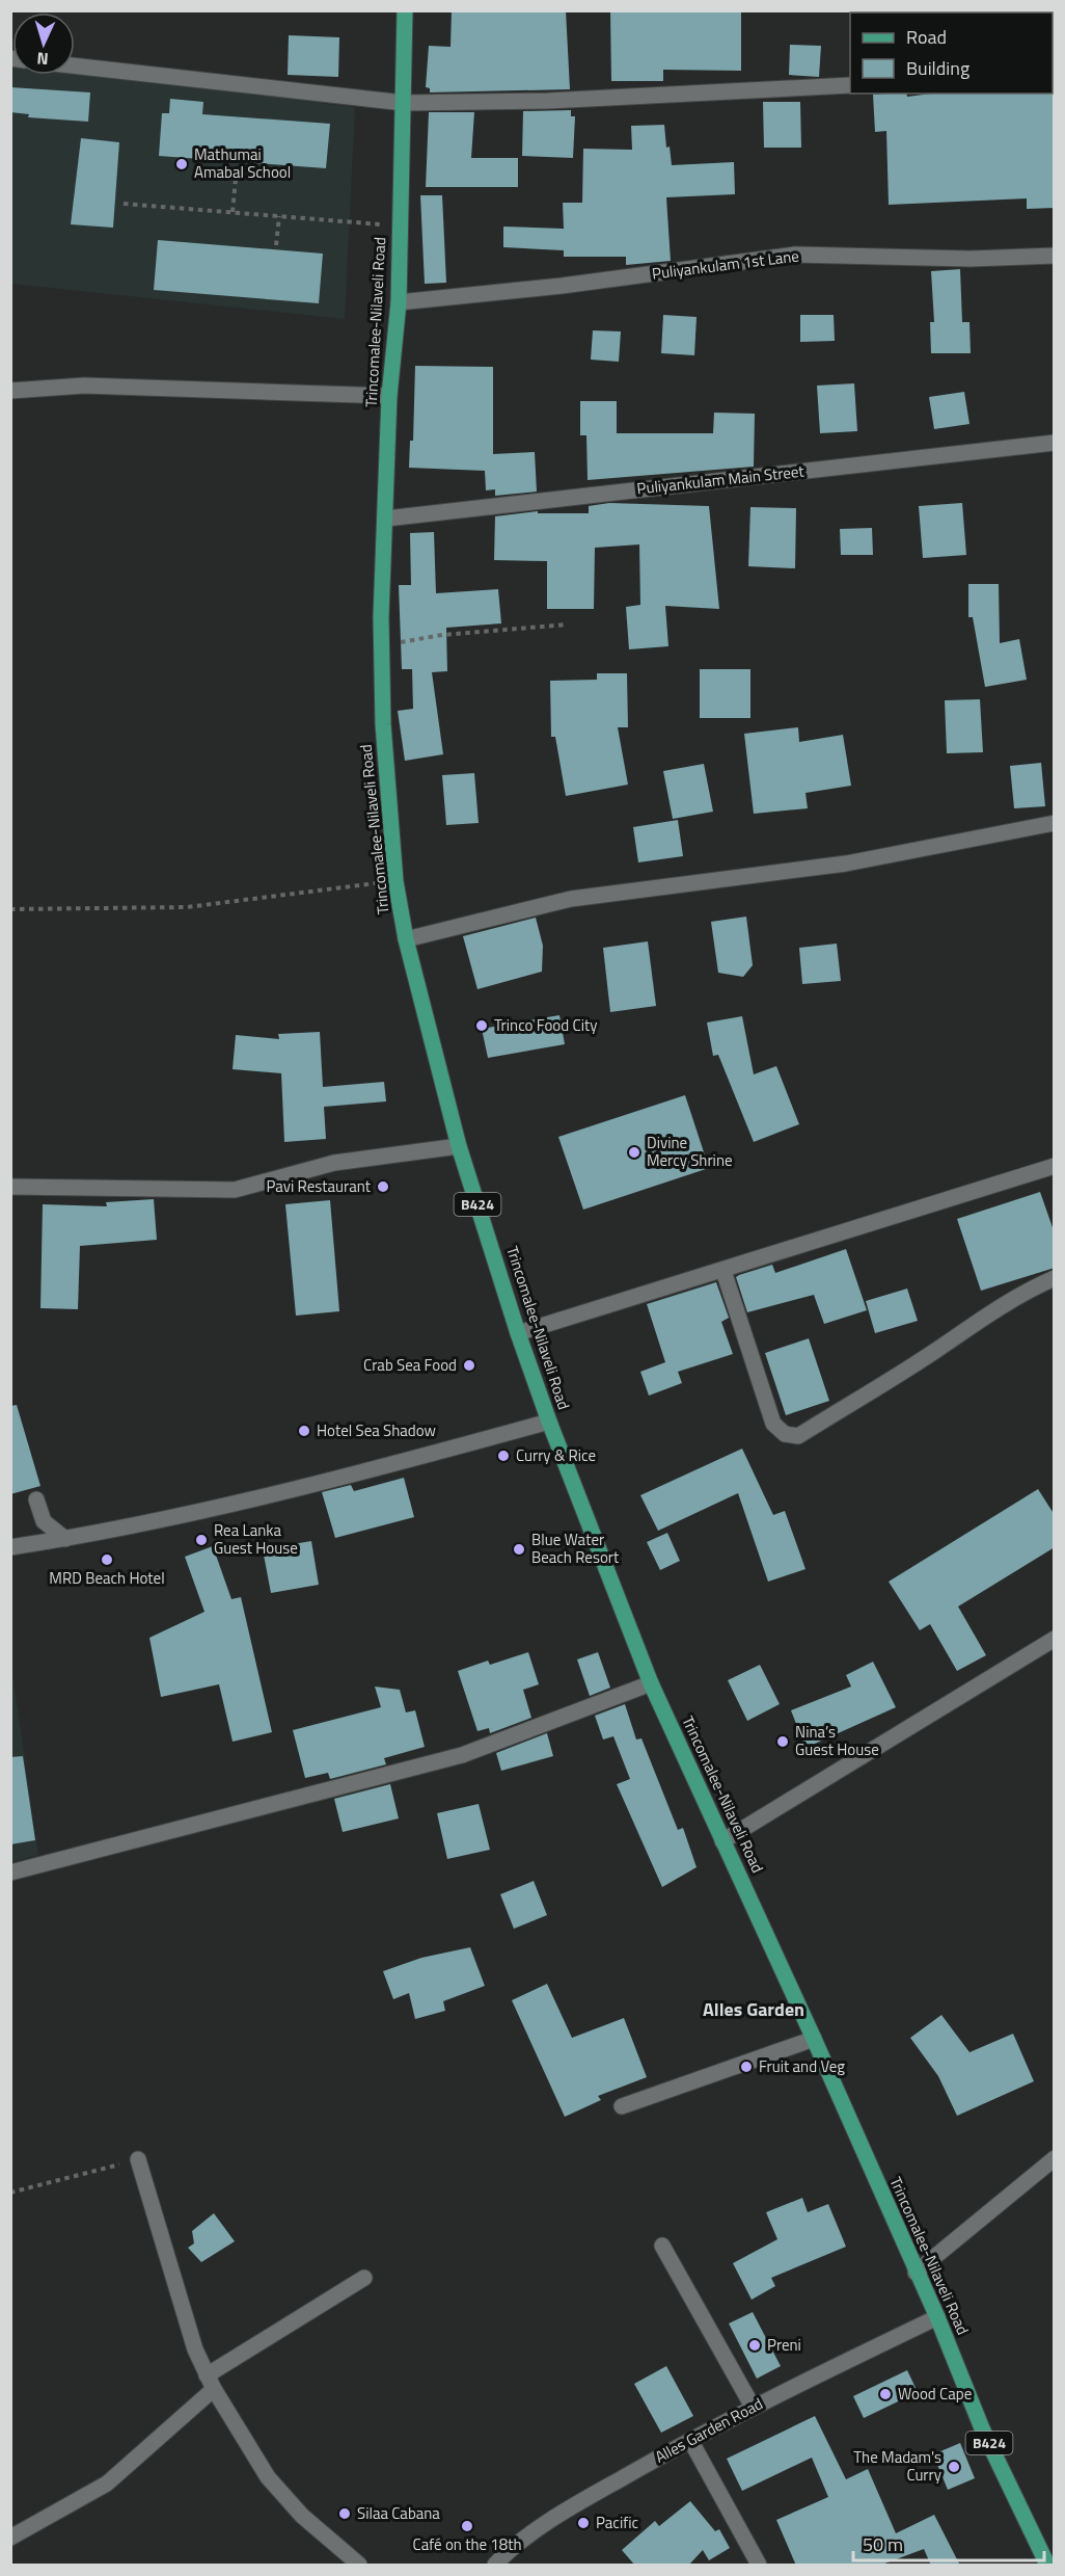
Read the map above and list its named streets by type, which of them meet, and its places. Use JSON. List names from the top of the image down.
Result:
{
  "streets": {
    "main road": ["Trincomalee-Nilaveli Road", "B424"],
    "street": ["Puliyankulam 1st Lane", "Puliyankulam Main Street", "Alles Garden Road"]
  },
  "crossings": [
    ["Puliyankulam 1st Lane", "Trincomalee-Nilaveli Road"],
    ["Trincomalee-Nilaveli Road", "Puliyankulam Main Street"],
    ["Trincomalee-Nilaveli Road", "Alles Garden Road"]
  ],
  "districts": ["Alles Garden"],
  "places": [
    "Mathumai Amabal School",
    "Trinco Food City",
    "Divine Mercy Shrine",
    "Pavi Restaurant",
    "Crab Sea Food",
    "Hotel Sea Shadow",
    "Curry & Rice",
    "Rea Lanka Guest House",
    "Blue Water Beach Resort",
    "MRD Beach Hotel",
    "Nina’s Guest House",
    "Fruit and Veg",
    "Preni",
    "Wood Cape",
    "The Madam's Curry",
    "Silaa Cabana",
    "Pacific",
    "Café on the 18th"
  ],
  "legend": ["Road", "Building"],
  "scale_bar": "50 m",
  "north": "bottom"
}
